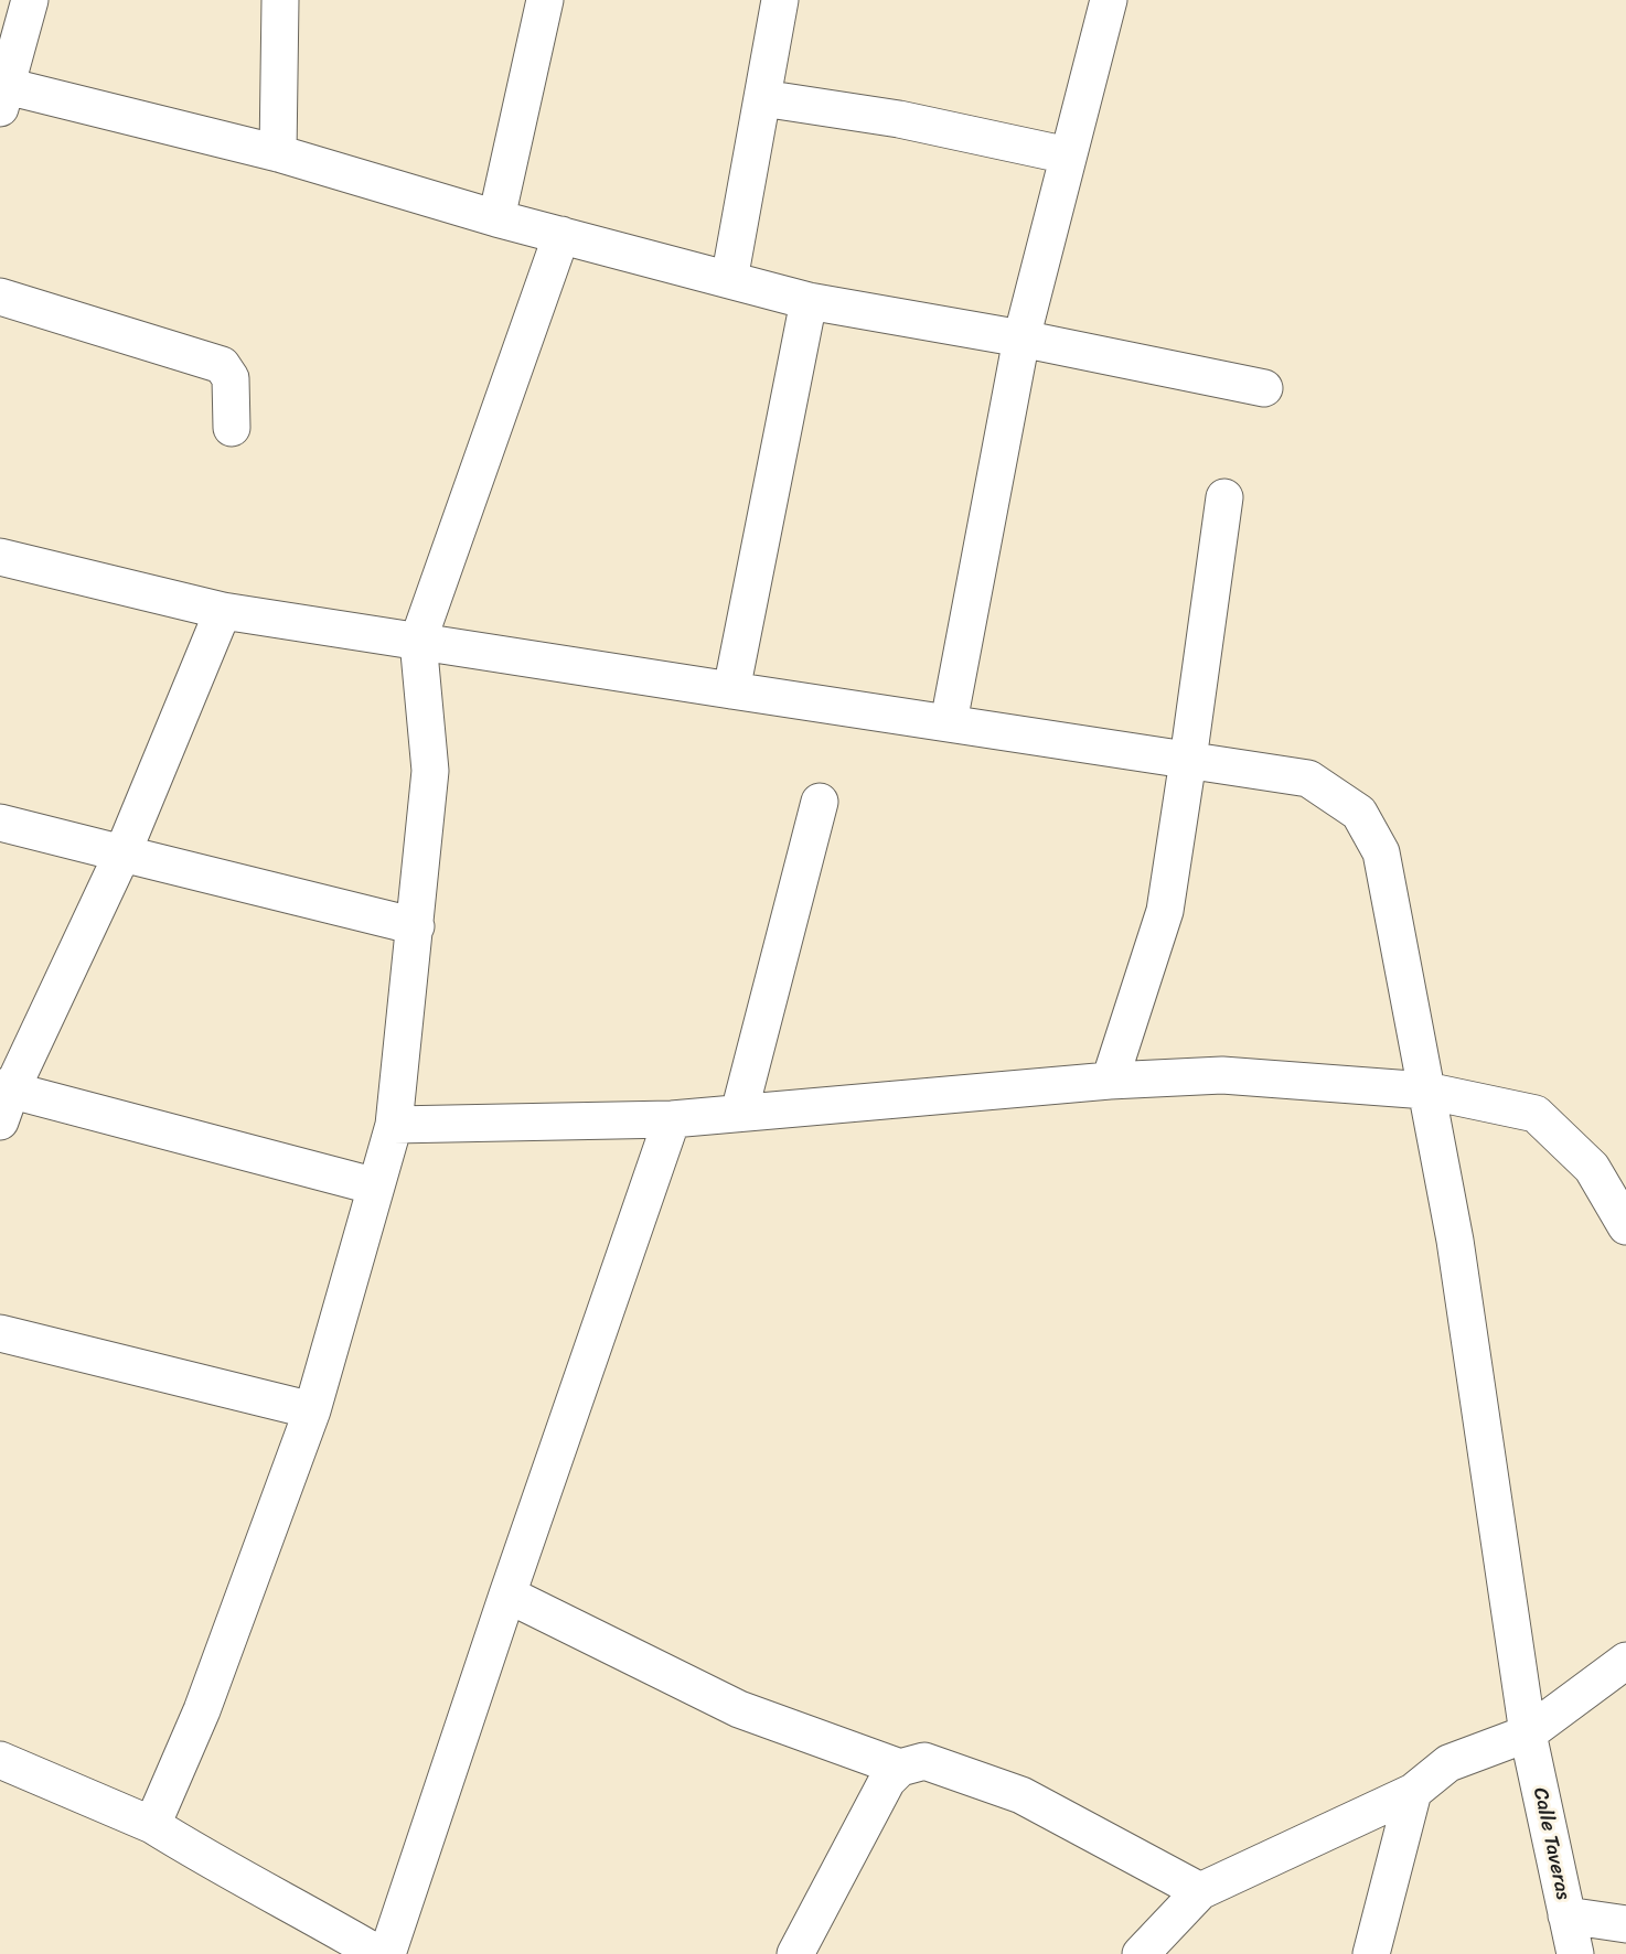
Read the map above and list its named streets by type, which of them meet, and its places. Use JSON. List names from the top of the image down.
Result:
{
  "streets": {
    "street": ["Calle Taveras"]
  }
}
